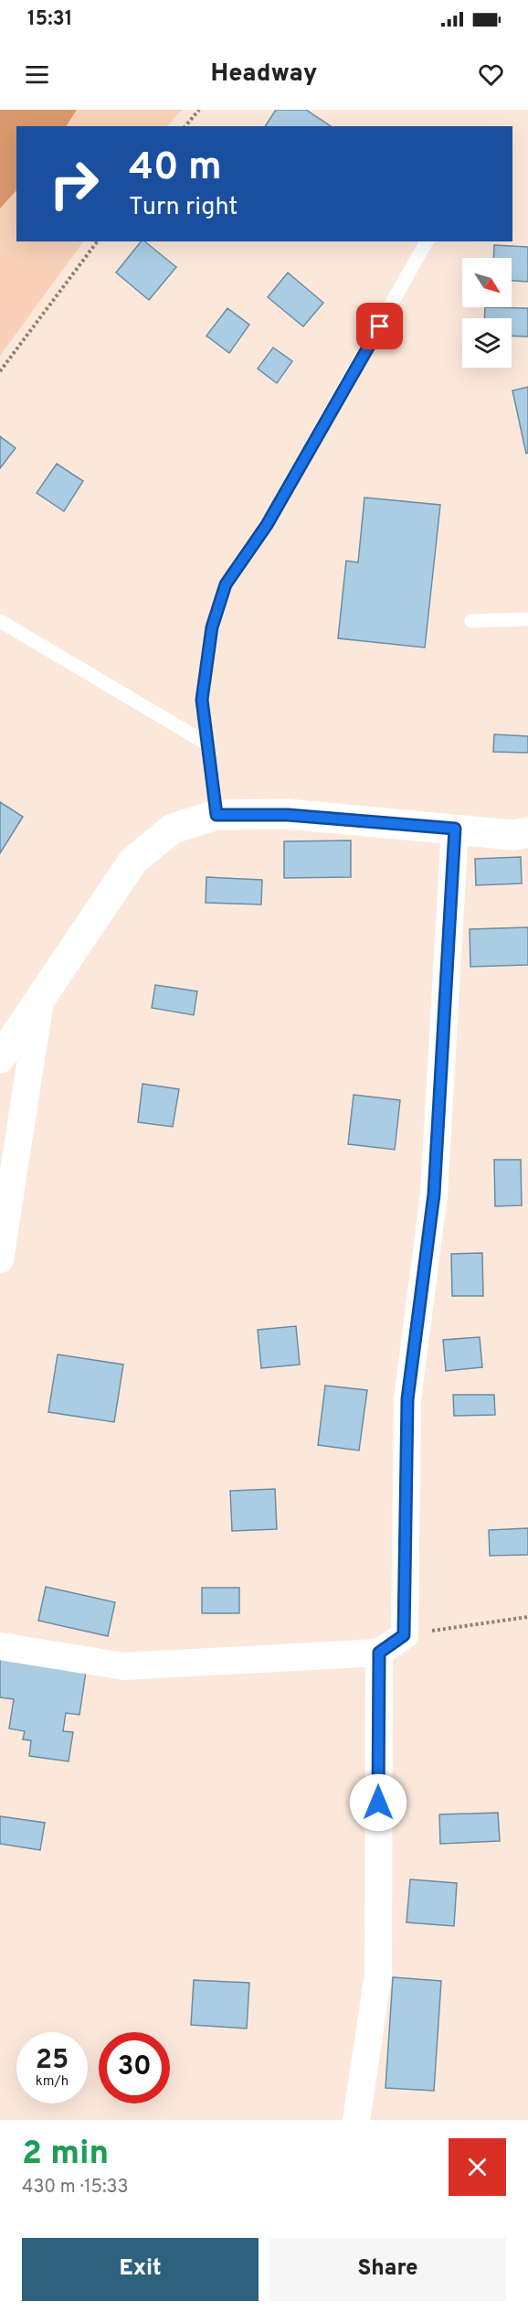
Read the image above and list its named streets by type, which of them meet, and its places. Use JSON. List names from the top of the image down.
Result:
{
  "north": "bottom right",
  "page": {
    "status": "15:31",
    "header": "Headway",
    "turn": ["40 m", "Turn right"],
    "speed": "25 km/h",
    "limit": "30",
    "heading": ["2 min", "430 m · 15:33"],
    "buttons": ["Exit", "Share"]
  }
}
